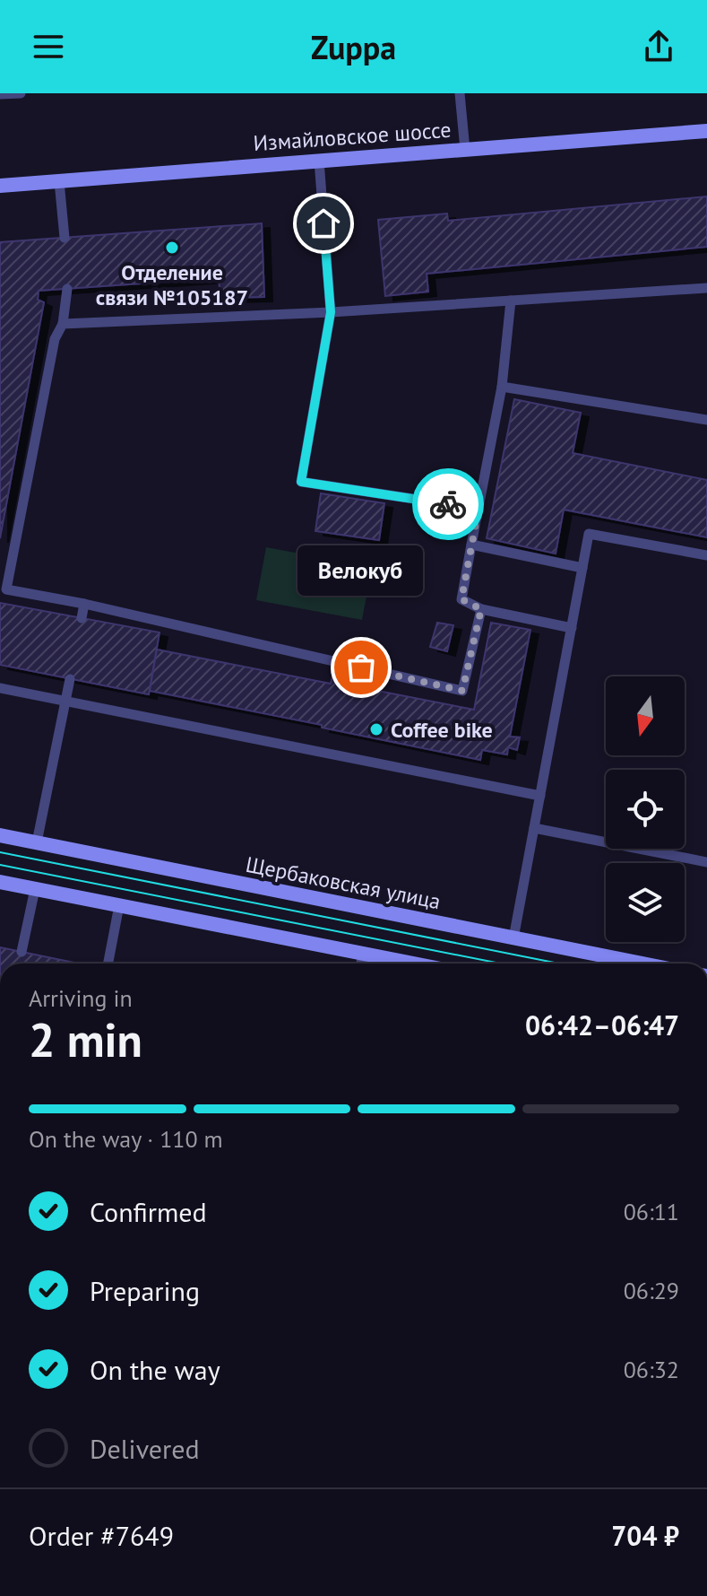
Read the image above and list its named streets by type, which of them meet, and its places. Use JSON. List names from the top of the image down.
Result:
{
  "streets": {
    "main road": ["Измайловское шоссе", "Щербаковская улица"]
  },
  "places": ["Отделение связи №105187", "Велокуб", "Coffee bike"],
  "north": "bottom",
  "page": {
    "header": "Zuppa",
    "bubble": "Велокуб",
    "heading": ["2 min", "Arriving in", "06:42–06:47"],
    "panel": ["Order #7649", "704 ₽"],
    "bar": "On the way · 110 m",
    "list": [
      ["Confirmed", "06:11"],
      ["Preparing", "06:29"],
      ["On the way", "06:32"],
      "Delivered"
    ]
  }
}
